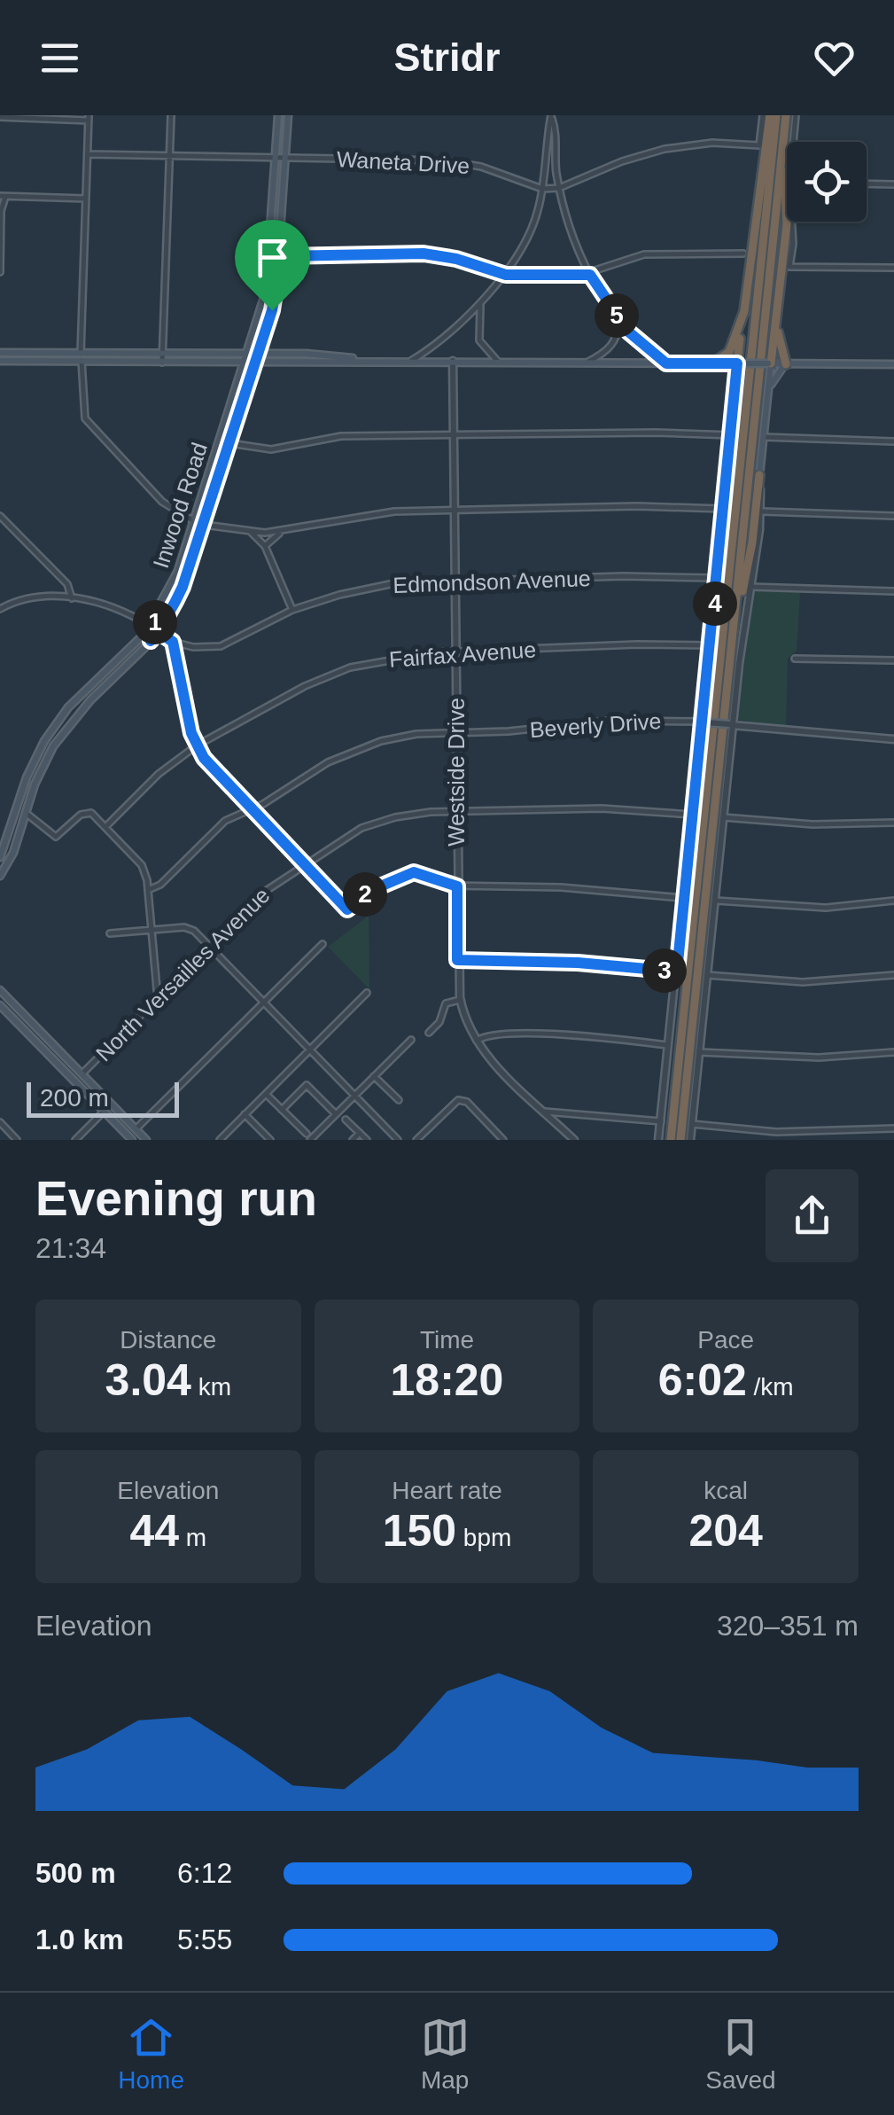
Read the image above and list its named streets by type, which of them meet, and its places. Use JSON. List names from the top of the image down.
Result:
{
  "streets": {
    "main road": ["Inwood Road"],
    "street": [
      "Waneta Drive",
      "Edmondson Avenue",
      "Fairfax Avenue",
      "Beverly Drive",
      "Westside Drive",
      "North Versailles Avenue"
    ]
  },
  "crossings": [
    ["Waneta Drive", "Inwood Road"],
    ["Edmondson Avenue", "Westside Drive"],
    ["Fairfax Avenue", "Westside Drive"],
    ["Beverly Drive", "Westside Drive"],
    ["Westside Drive", "North Versailles Avenue"]
  ],
  "scale_bar": "200 m",
  "page": {
    "header": "Stridr",
    "pins": [
      "5",
      "4",
      "1",
      "2",
      "3"
    ],
    "scale": "200 m",
    "heading": ["Evening run", "21:34"],
    "stats": [
      ["Distance", "3.04 km"],
      ["Time", "18:20"],
      ["Pace", "6:02 /km"],
      ["Elevation", "44 m"],
      ["Heart rate", "150 bpm"],
      ["kcal", "204"]
    ],
    "chart": ["Elevation", "320–351 m"],
    "list": [
      {
        "name": "500 m",
        "note": "6:12"
      },
      {
        "name": "1.0 km",
        "note": "5:55"
      }
    ],
    "tabs": ["Home", "Map", "Saved"]
  }
}
